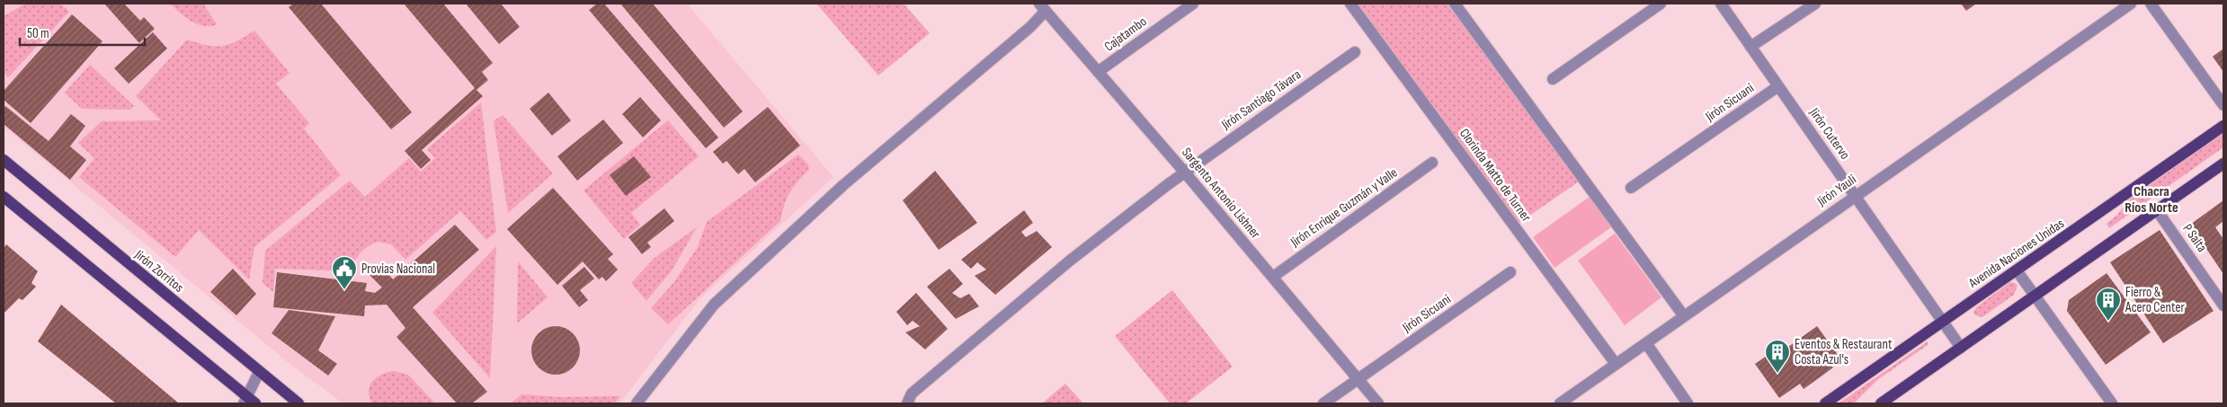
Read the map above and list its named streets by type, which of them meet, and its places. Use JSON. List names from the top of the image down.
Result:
{
  "streets": {
    "main road": ["Avenida Naciones Unidas", "Jirón Zorritos"],
    "street": [
      "Cajatambo",
      "Jirón Santiago Távara",
      "Jirón Sicuani",
      "Jirón Cutervo",
      "Clorinda Matto de Turner",
      "Jirón Yauli",
      "Sargento Antonio Lishner",
      "Jirón Enrique Guzmán y Valle",
      "P Salta"
    ]
  },
  "crossings": [
    ["Cajatambo", "Sargento Antonio Lishner"],
    ["Jirón Santiago Távara", "Sargento Antonio Lishner"],
    ["Jirón Sicuani", "Jirón Cutervo"],
    ["Jirón Sicuani", "Sargento Antonio Lishner"],
    ["Jirón Cutervo", "Jirón Yauli"],
    ["Jirón Cutervo", "Avenida Naciones Unidas"],
    ["Clorinda Matto de Turner", "Jirón Yauli"],
    ["Sargento Antonio Lishner", "Jirón Enrique Guzmán y Valle"]
  ],
  "districts": ["Chacra Ríos Norte"],
  "places": {
    "public building": ["Provias Nacional"],
    "building": ["Fierro & Acero Center", "Eventos & Restaurant Costa Azul's"]
  },
  "scale_bar": "50 m"
}
